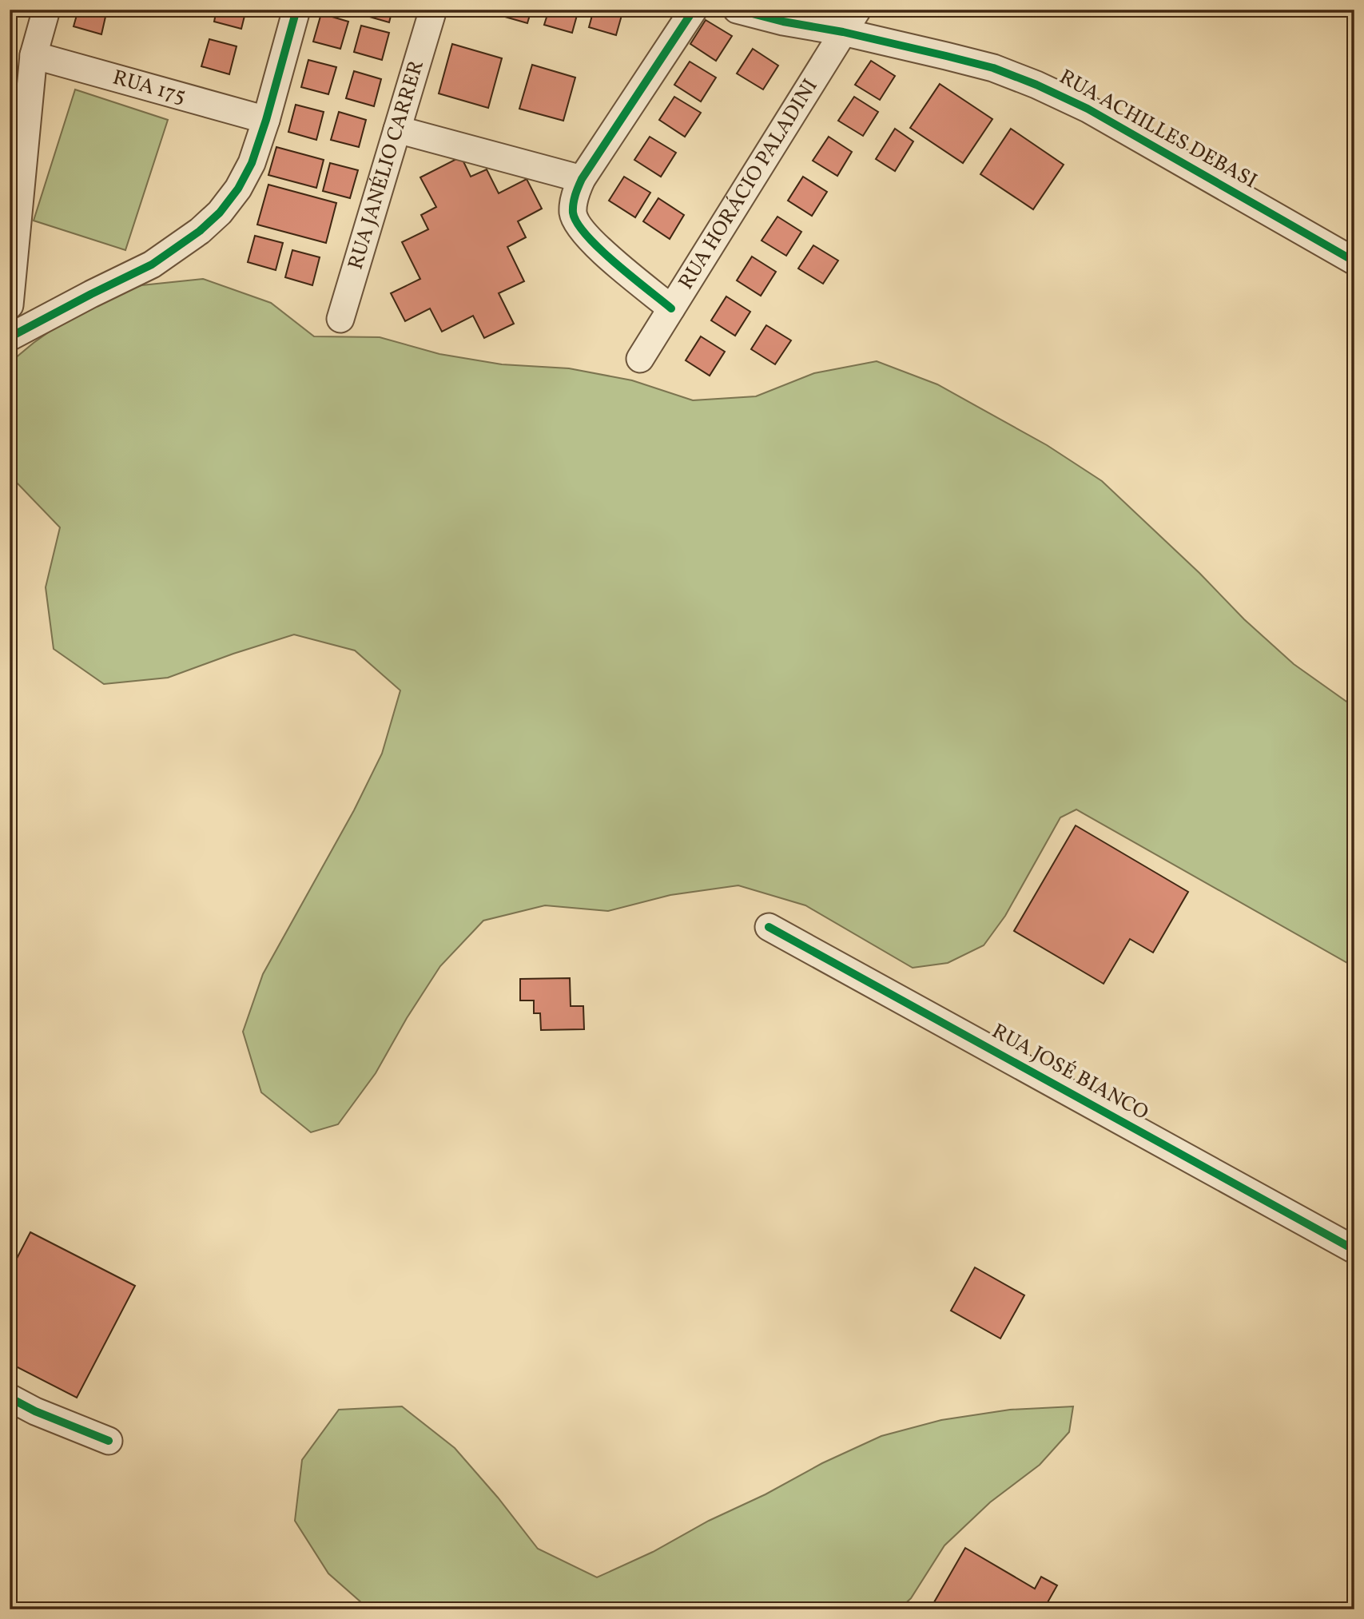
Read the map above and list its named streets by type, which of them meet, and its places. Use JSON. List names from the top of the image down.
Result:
{
  "streets": {
    "street": [
      "RUA 175",
      "RUA ACHILLES DEBASI",
      "RUA JANÉLIO CARRER",
      "RUA HORÁCIO PALADINI",
      "RUA JOSÉ BIANCO"
    ]
  },
  "crossings": [
    ["RUA ACHILLES DEBASI", "RUA HORÁCIO PALADINI"]
  ]
}
